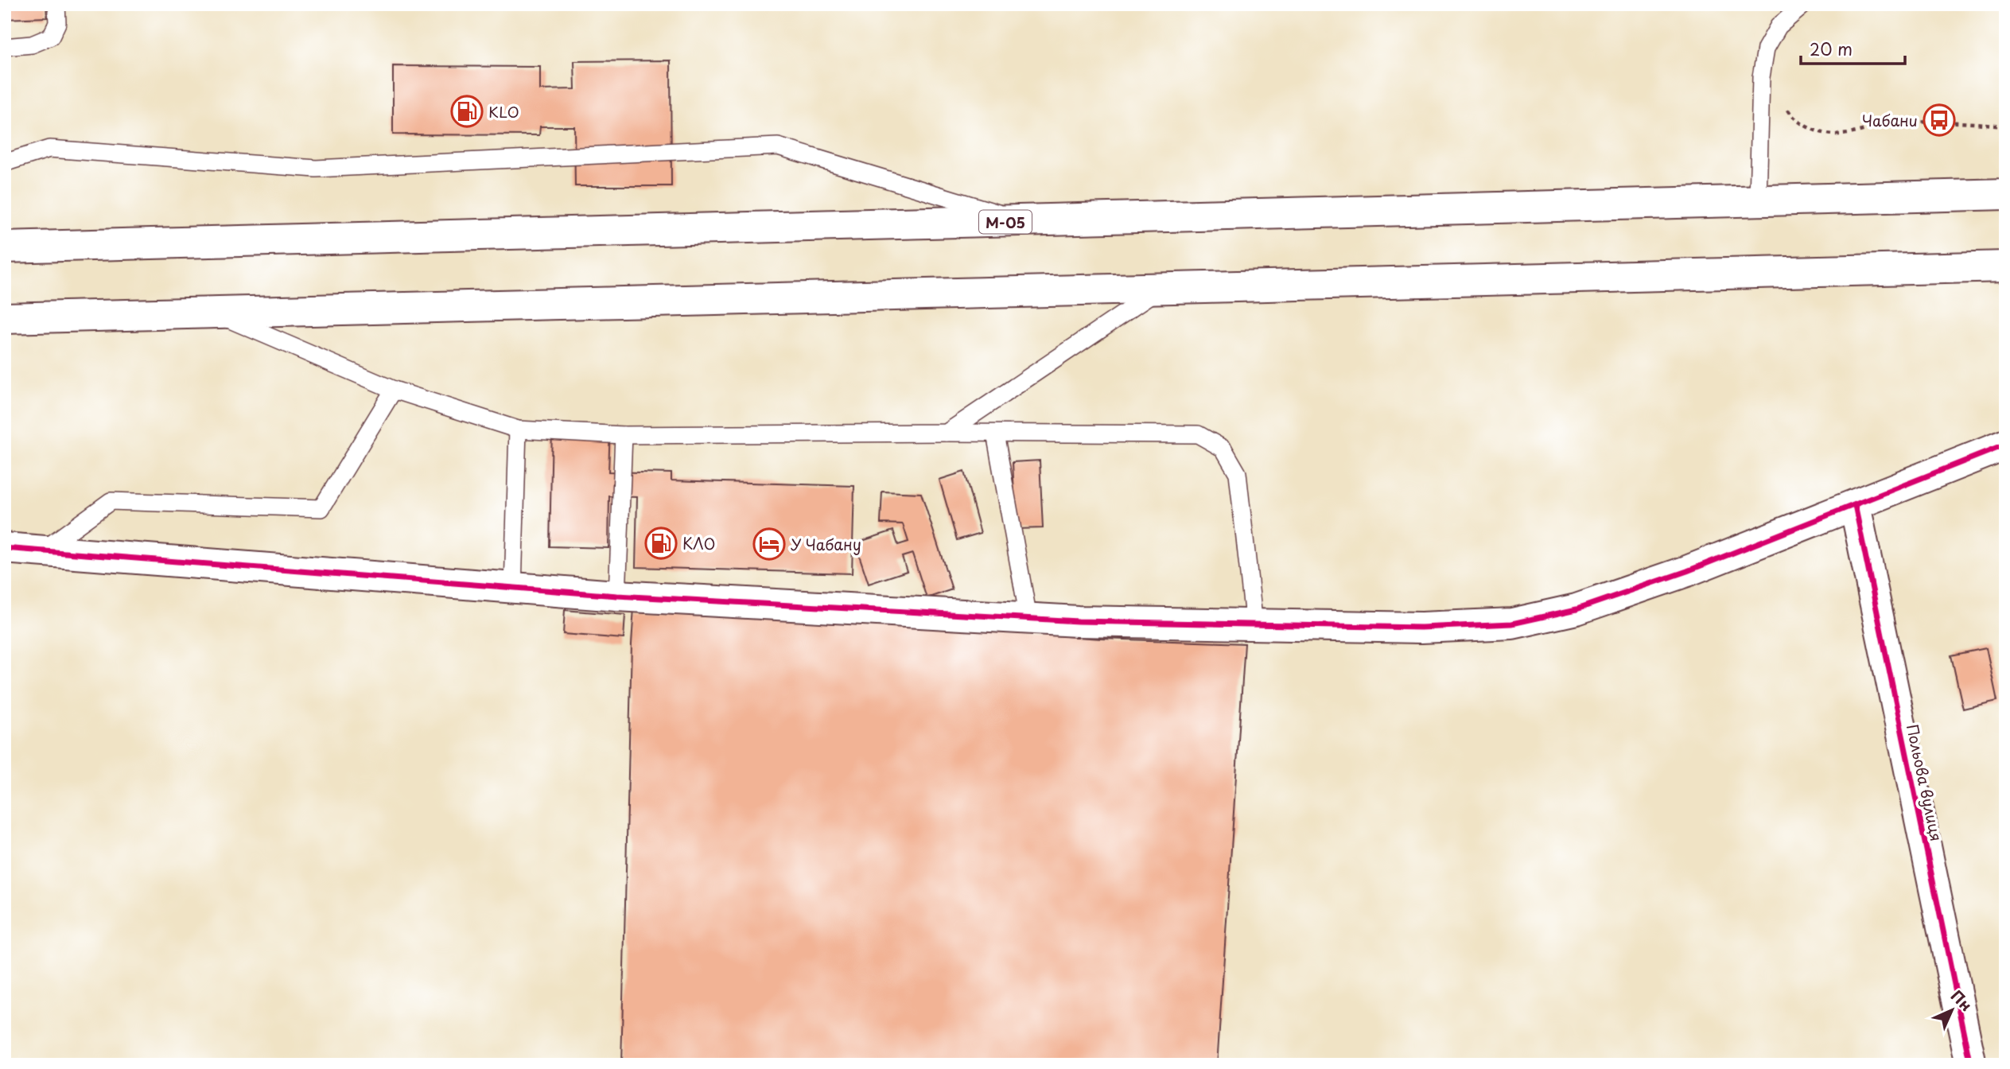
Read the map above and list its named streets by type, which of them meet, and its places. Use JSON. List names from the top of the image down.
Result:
{
  "streets": {
    "main road": ["М-05", "Польова вулиця"]
  },
  "places": {
    "fuel station": ["KLO", "КЛО"],
    "bus stop": ["Чабани"],
    "hotel": ["У Чабану"]
  },
  "scale_bar": "20 m",
  "north": "top right"
}
